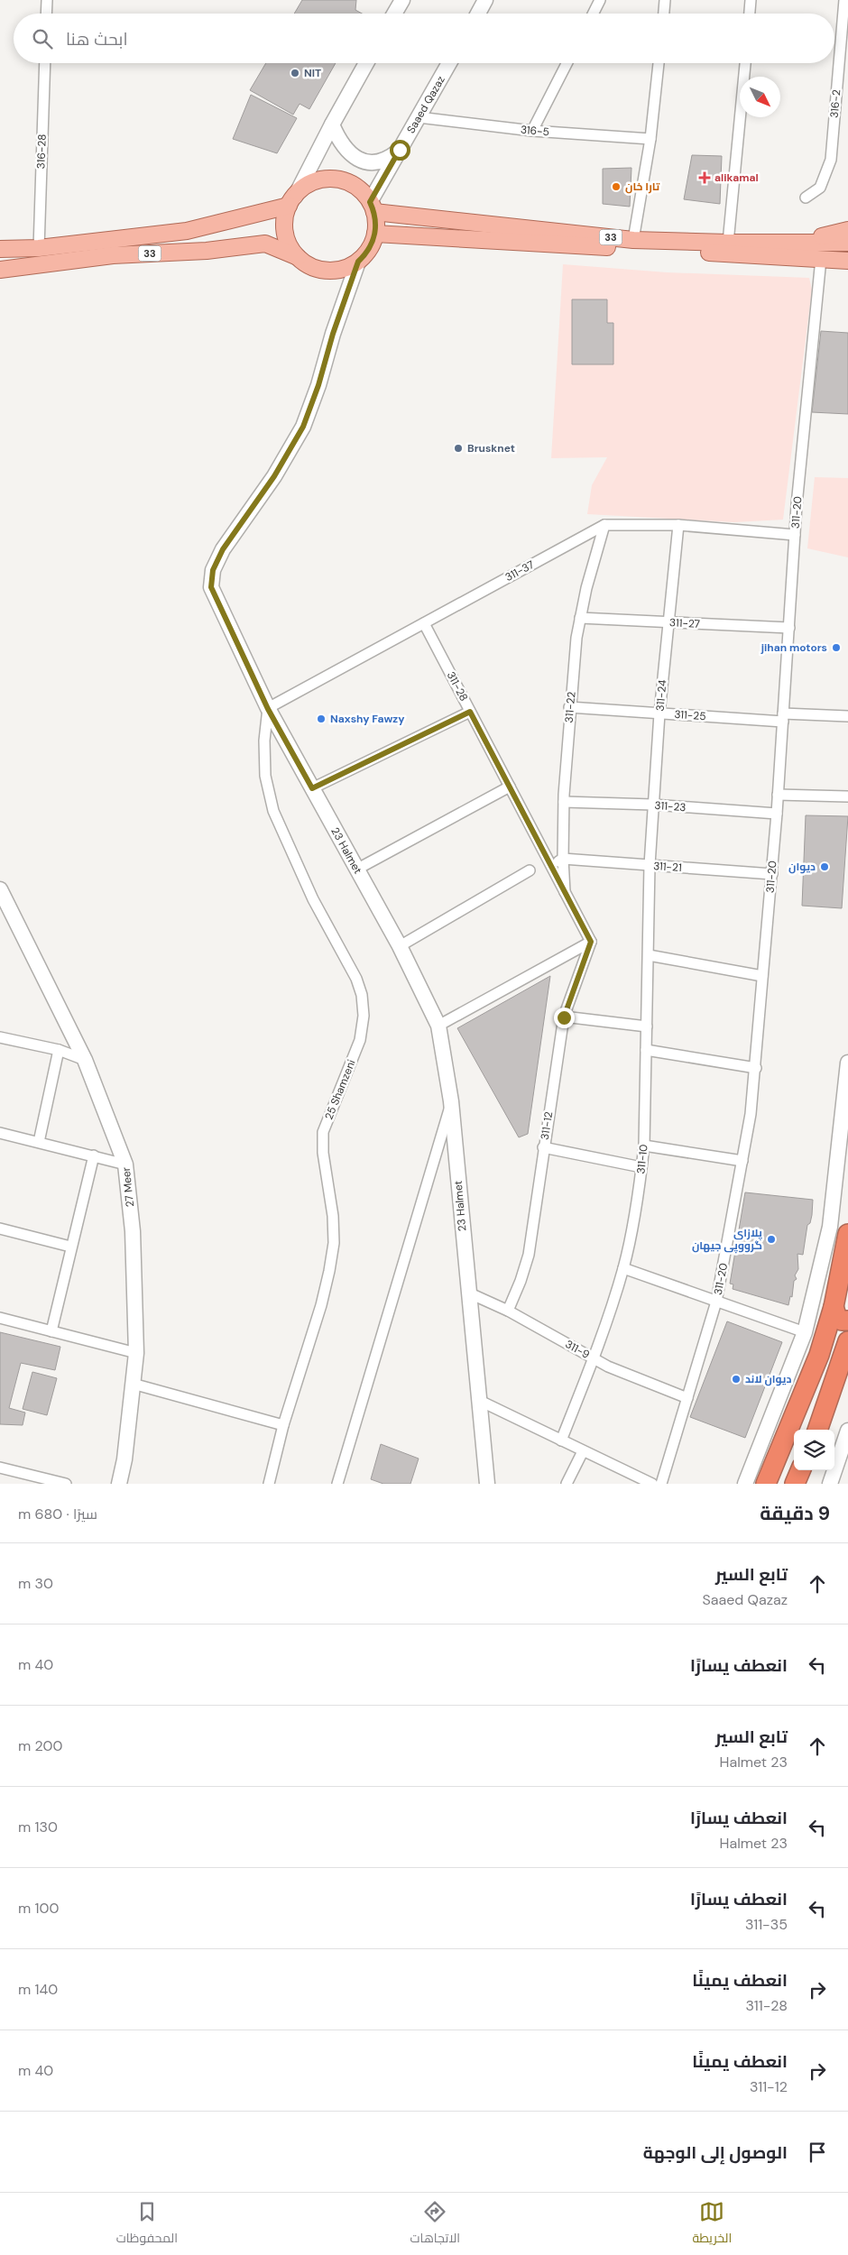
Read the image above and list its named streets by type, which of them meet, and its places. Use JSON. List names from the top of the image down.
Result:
{
  "streets": {
    "main road": ["33"],
    "street": [
      "316-2",
      "Saaed Qazaz",
      "316-5",
      "316-28",
      "311-20",
      "311-37",
      "311-27",
      "311-28",
      "311-24",
      "311-22",
      "311-25",
      "311-23",
      "23 Halmet",
      "311-21",
      "25 Shamzeni",
      "311-12",
      "311-10",
      "27 Meer",
      "311-9"
    ]
  },
  "crossings": [
    ["Saaed Qazaz", "316-5"],
    ["Saaed Qazaz", "33"],
    ["Saaed Qazaz", "23 Halmet"],
    ["316-28", "33"],
    ["33", "311-20"],
    ["33", "23 Halmet"],
    ["311-20", "311-37"],
    ["311-20", "311-27"],
    ["311-20", "311-25"],
    ["311-20", "311-23"],
    ["311-20", "311-21"],
    ["311-20", "311-9"],
    ["311-37", "311-28"],
    ["311-37", "311-24"],
    ["311-37", "311-22"],
    ["311-37", "23 Halmet"],
    ["311-37", "25 Shamzeni"],
    ["311-27", "311-24"],
    ["311-27", "311-22"],
    ["311-28", "311-22"],
    ["311-28", "311-12"],
    ["311-24", "311-25"],
    ["311-24", "311-23"],
    ["311-24", "311-21"],
    ["311-24", "311-10"],
    ["311-22", "311-25"],
    ["311-22", "311-23"],
    ["311-22", "311-21"],
    ["23 Halmet", "25 Shamzeni"],
    ["23 Halmet", "311-9"],
    ["311-21", "311-10"],
    ["311-12", "311-9"],
    ["311-10", "311-9"]
  ],
  "places": {
    "other": [
      "NIT",
      "تارا خان",
      "Brusknet",
      "jihan motors",
      "Naxshy Fawzy",
      "دیوان",
      "پلازای گرووپی جیهان",
      "دیوان لاند"
    ],
    "health": ["alikamal"]
  },
  "north": "bottom right",
  "page": {
    "search": "ابحث هنا",
    "heading": ["9 دقيقة", "سيرًا · 680 m"],
    "list": [
      ["تابع السير", "Saaed Qazaz", "30 m"],
      ["انعطف يسارًا", "40 m"],
      ["تابع السير", "23 Halmet", "200 m"],
      ["انعطف يسارًا", "23 Halmet", "130 m"],
      ["انعطف يسارًا", "311-35", "100 m"],
      ["انعطف يمينًا", "311-28", "140 m"],
      ["انعطف يمينًا", "311-12", "40 m"],
      "الوصول إلى الوجهة"
    ],
    "nav": ["الخريطة", "الاتجاهات", "المحفوظات"]
  }
}
